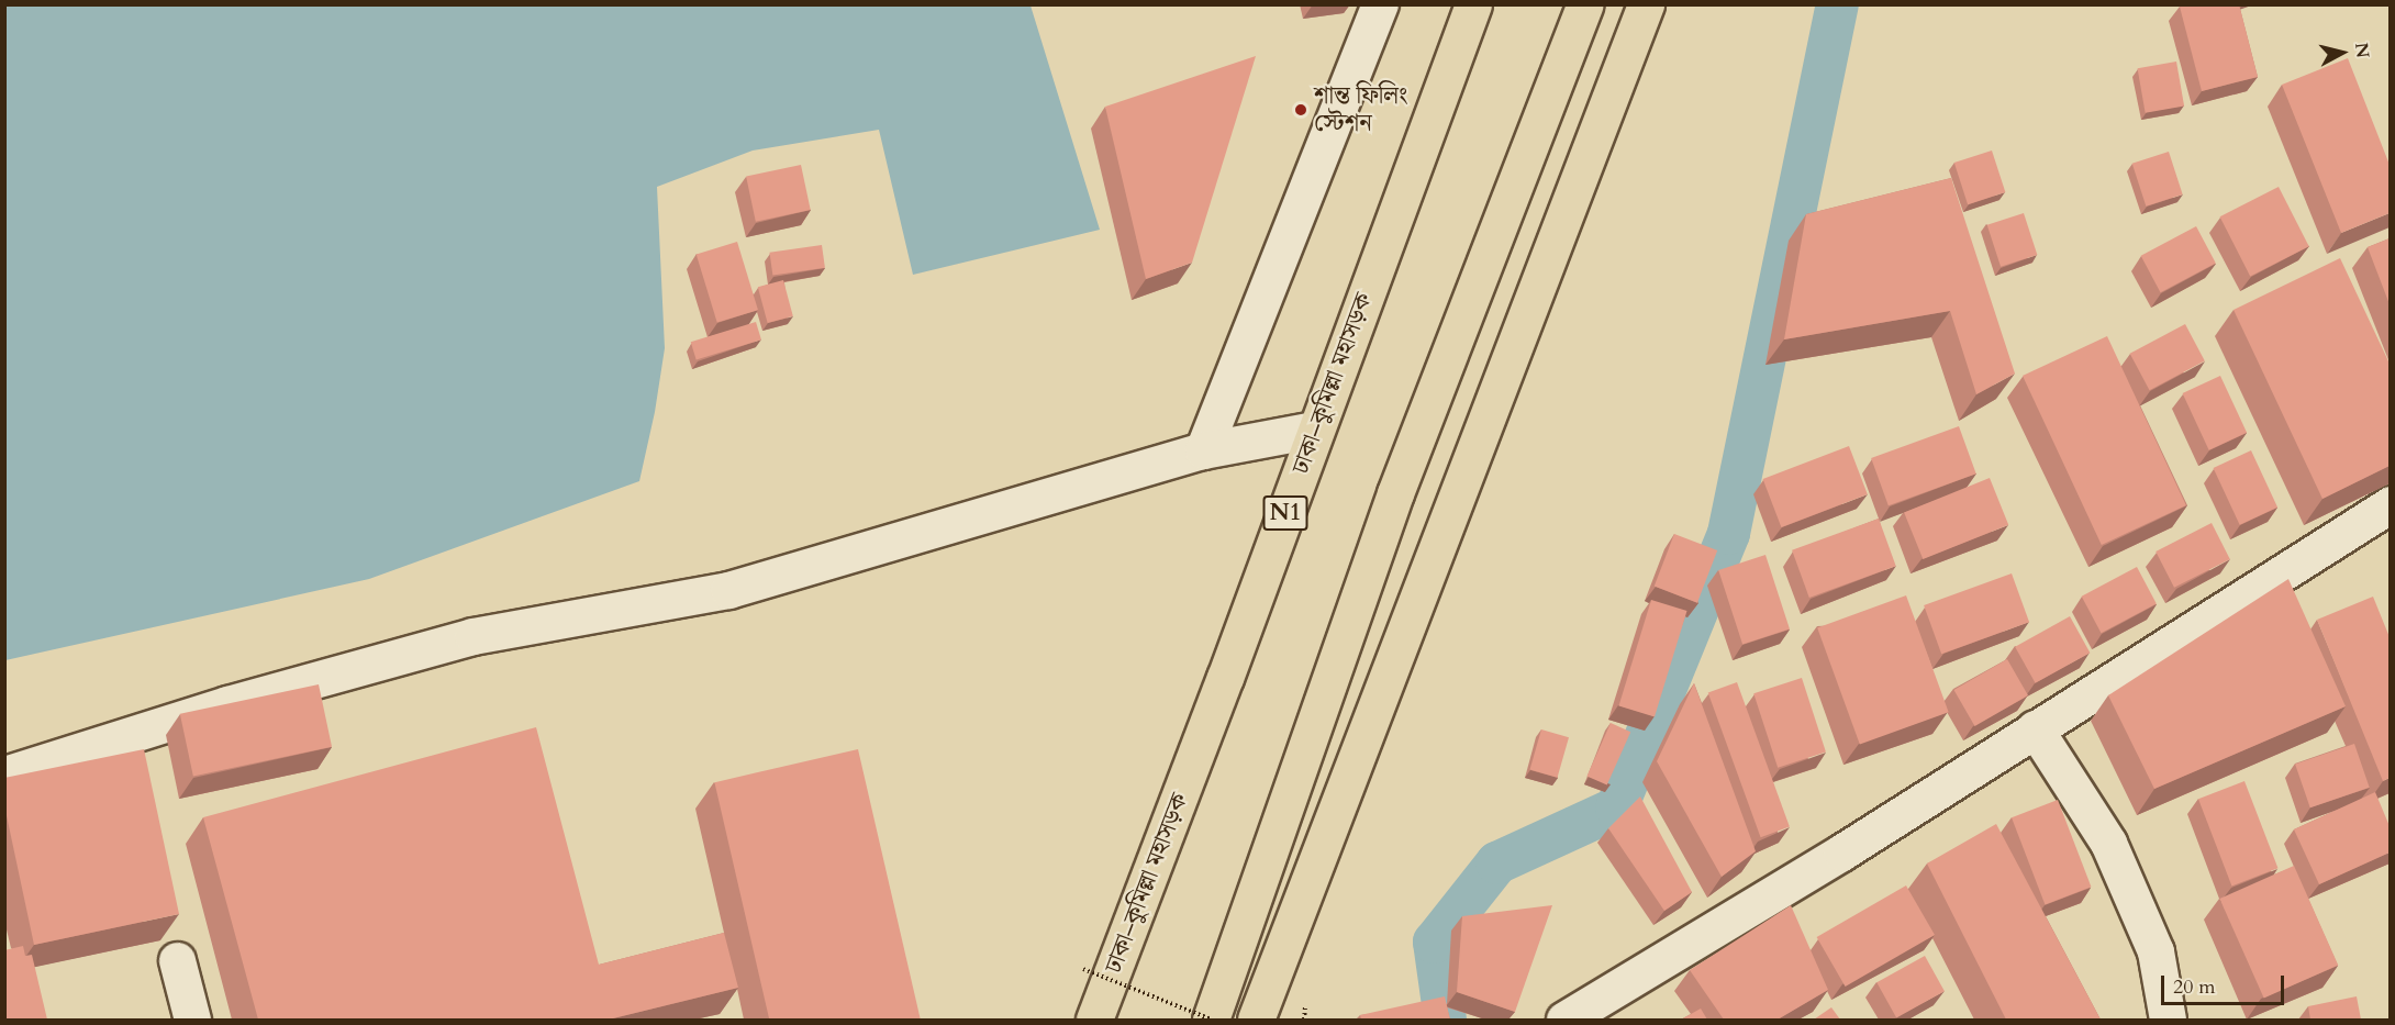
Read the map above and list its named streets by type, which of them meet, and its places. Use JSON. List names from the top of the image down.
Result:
{
  "streets": {
    "highway": ["ঢাকা–কুমিল্লা মহাসড়ক", "N1"]
  },
  "places": ["শান্ত ফিলিং স্টেশন"],
  "scale_bar": "20 m",
  "north": "right"
}
